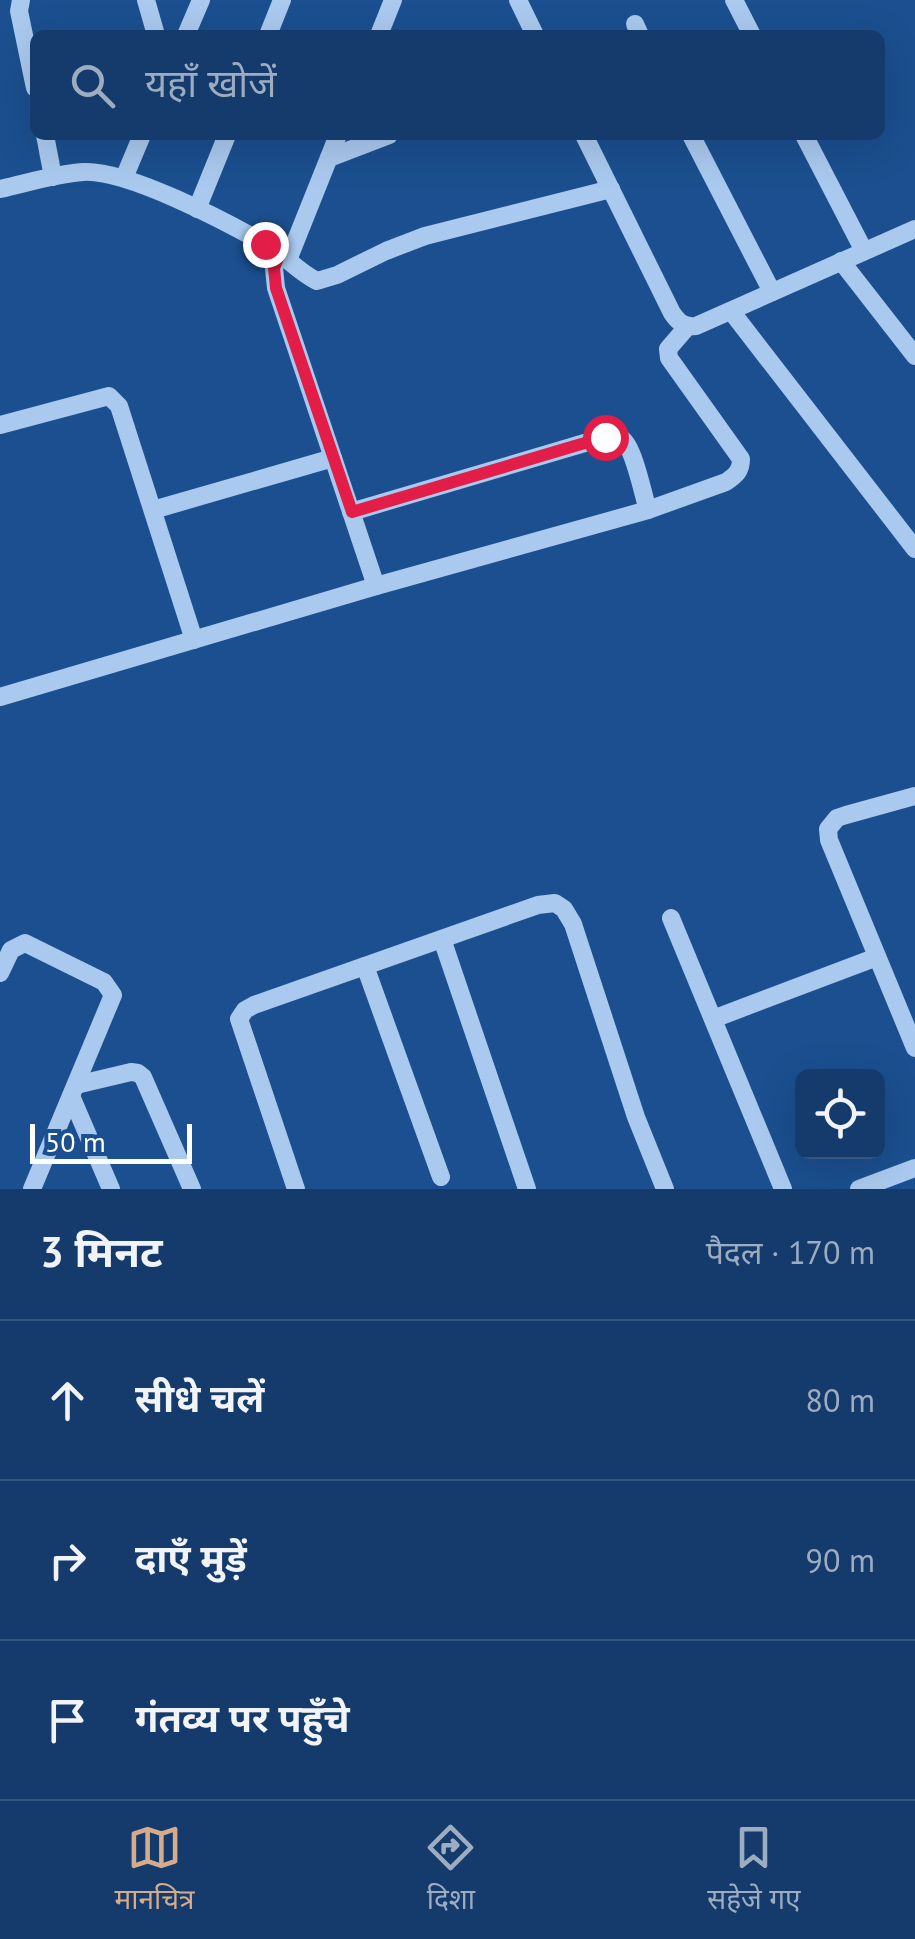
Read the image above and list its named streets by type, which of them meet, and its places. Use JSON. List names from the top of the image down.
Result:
{
  "scale_bar": "50 m",
  "page": {
    "search": "यहाँ खोजें",
    "scale": "50 m",
    "heading": ["3 मिनट", "पैदल · 170 m"],
    "list": [
      ["सीधे चलें", "80 m"],
      ["दाएँ मुड़ें", "90 m"],
      "गंतव्य पर पहुँचे"
    ],
    "nav": ["मानचित्र", "दिशा", "सहेजे गए"]
  }
}
